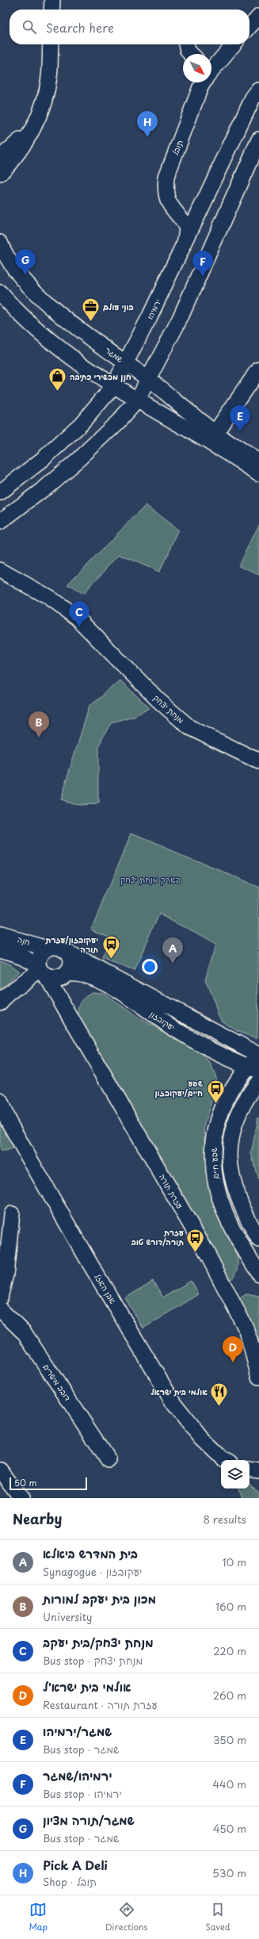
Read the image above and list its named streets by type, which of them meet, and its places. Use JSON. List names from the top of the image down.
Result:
{
  "streets": {
    "street": [
      "תובל",
      "ירמיהו",
      "שמגר",
      "מנחת יצחק",
      "חנה",
      "יעקובזון",
      "שפע חיים",
      "עזרת תורה",
      "אבן האזל",
      "דובב מישרים"
    ]
  },
  "crossings": [
    ["תובל", "ירמיהו"],
    ["ירמיהו", "שמגר"],
    ["חנה", "יעקובזון"],
    ["חנה", "עזרת תורה"],
    ["יעקובזון", "שפע חיים"],
    ["יעקובזון", "עזרת תורה"]
  ],
  "parks": ["פארק מנחת יצחק"],
  "places": {
    "office": ["בוני עולם"],
    "shop": ["חנן מכשירי כתיבה"],
    "bus stop": ["יעקובזון/עזרת תורה", "שפע חיים/יעקובזון", "עזרת תורה/דורש טוב"],
    "restaurant": ["אולמי בית ישראל"]
  },
  "scale_bar": "50 m",
  "north": "bottom right",
  "page": {
    "search": "Search here",
    "pins": [
      "H",
      "G",
      "F",
      "E",
      "C",
      "B",
      "A",
      "D"
    ],
    "scale": "50 m",
    "heading": ["Nearby", "8 results"],
    "list": [
      {
        "mark": "A",
        "name": "בית המדרש ביאלא",
        "note": "Synagogue · יעקובזון",
        "value": "10 m"
      },
      {
        "mark": "B",
        "name": "מכון בית יעקב למורות",
        "note": "University",
        "value": "160 m"
      },
      {
        "mark": "C",
        "name": "מנחת יצחק/בית יעקב",
        "note": "Bus stop · מנחת יצחק",
        "value": "220 m"
      },
      {
        "mark": "D",
        "name": "אולמי בית ישרא'ל",
        "note": "Restaurant · עזרת תורה",
        "value": "260 m"
      },
      {
        "mark": "E",
        "name": "שמגר/ירמיהו",
        "note": "Bus stop · שמגר",
        "value": "350 m"
      },
      {
        "mark": "F",
        "name": "ירמיהו/שמגר",
        "note": "Bus stop · ירמיהו",
        "value": "440 m"
      },
      {
        "mark": "G",
        "name": "שמגר/תורה מציון",
        "note": "Bus stop · שמגר",
        "value": "450 m"
      },
      {
        "mark": "H",
        "name": "Pick A Deli",
        "note": "Shop · תובל",
        "value": "530 m"
      }
    ],
    "nav": ["Map", "Directions", "Saved"]
  }
}
